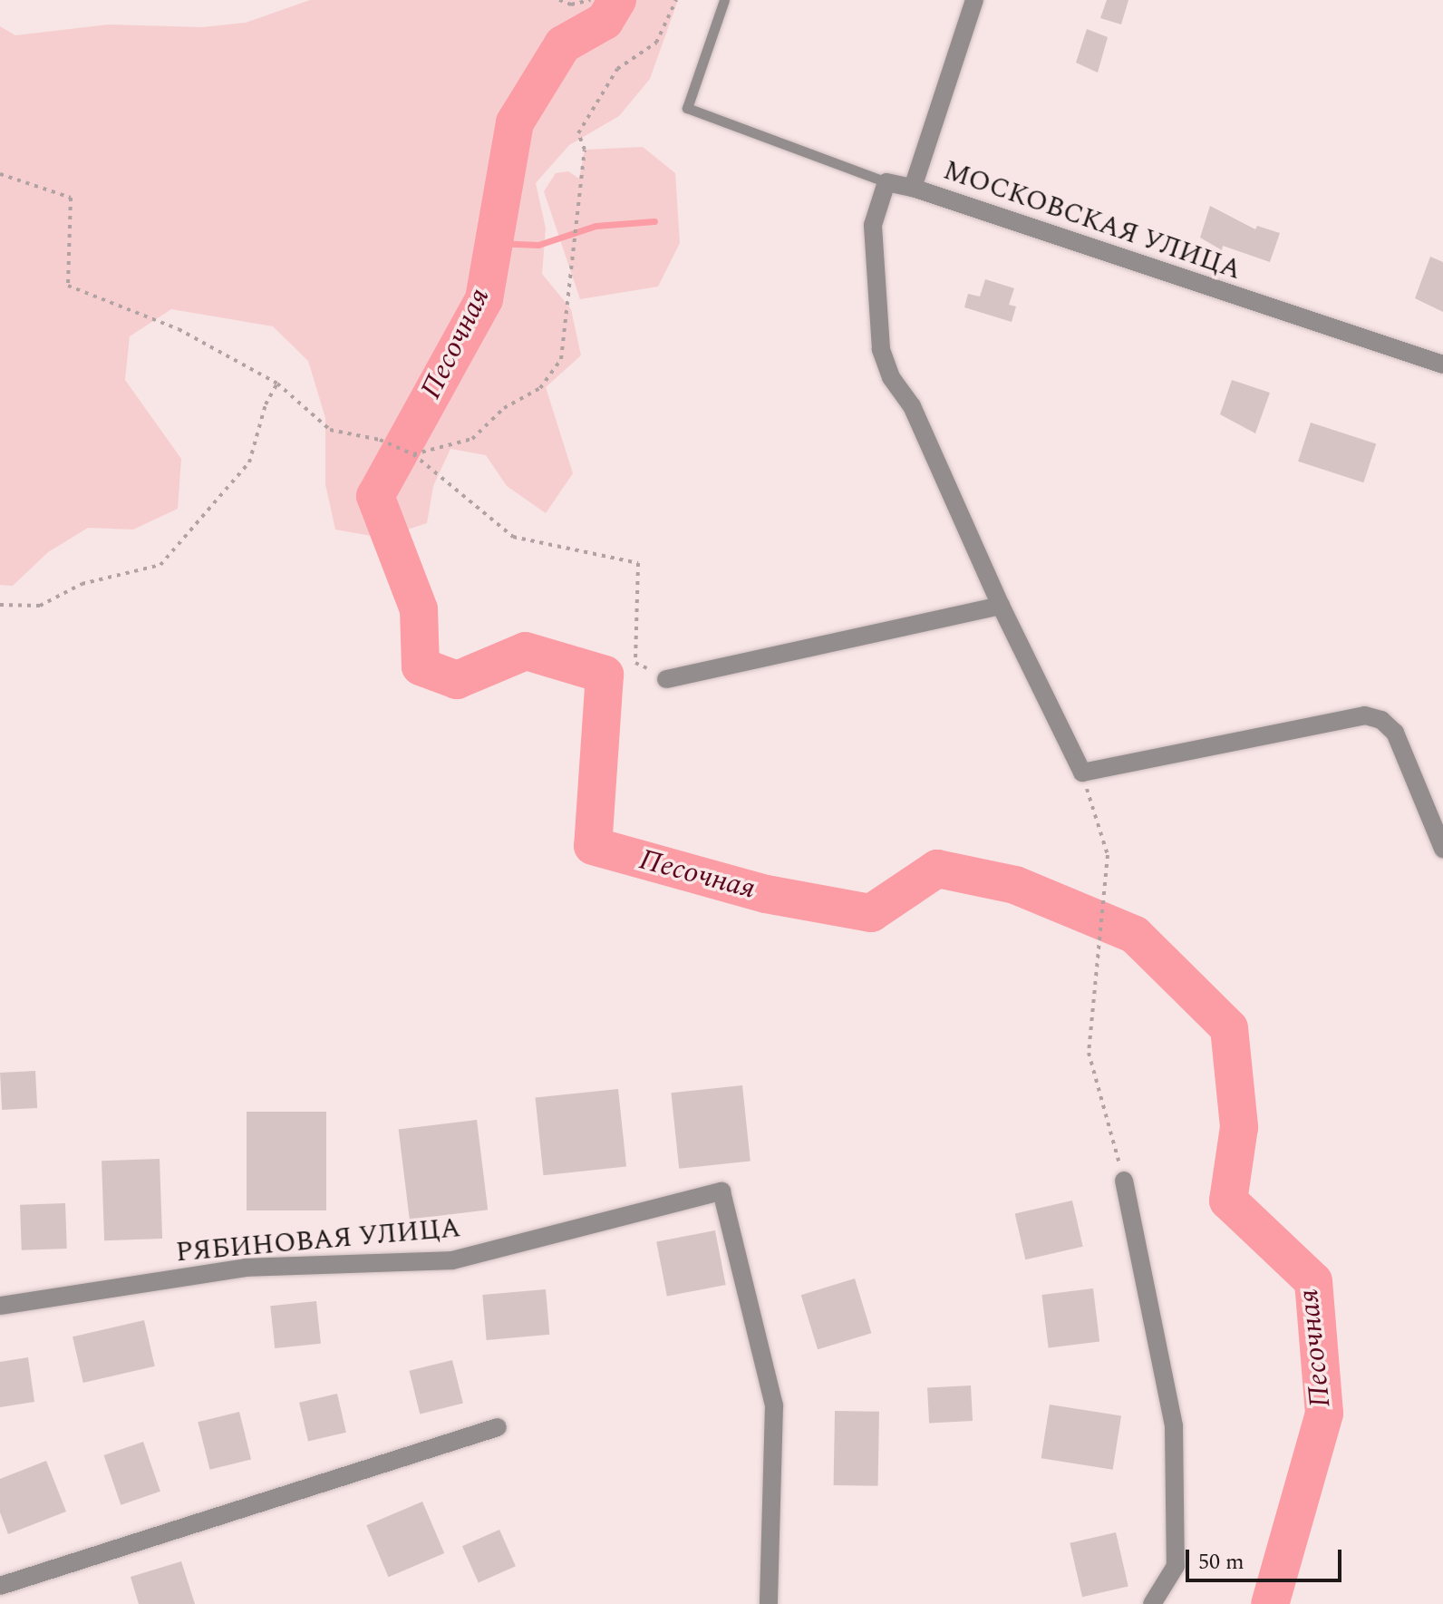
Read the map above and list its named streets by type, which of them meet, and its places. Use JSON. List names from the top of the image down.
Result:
{
  "streets": {
    "street": ["МОСКОВСКАЯ УЛИЦА", "РЯБИНОВАЯ УЛИЦА"]
  },
  "water": ["Песочная"],
  "scale_bar": "50 m"
}
